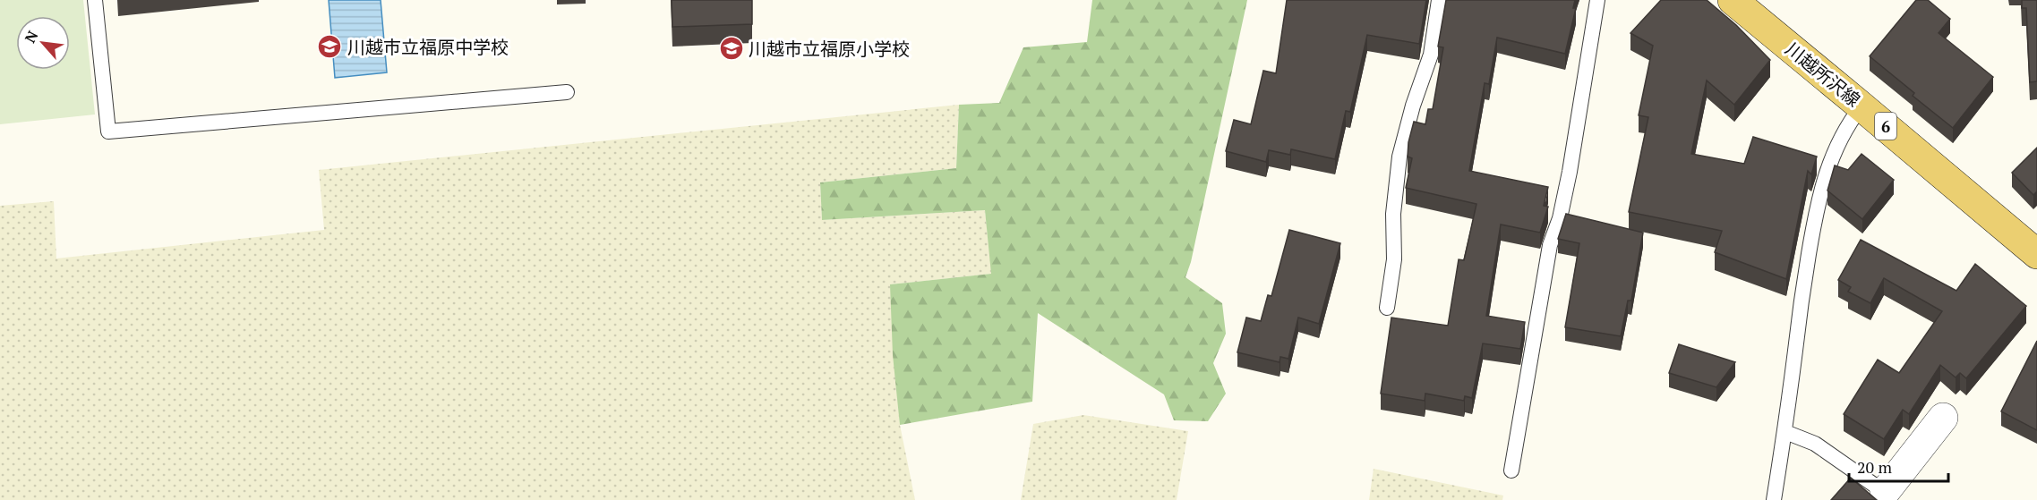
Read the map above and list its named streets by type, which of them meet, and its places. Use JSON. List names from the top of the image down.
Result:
{
  "streets": {
    "main road": ["川越所沢線", "6"]
  },
  "places": {
    "school or university": ["川越市立福原中学校", "川越市立福原小学校"]
  },
  "scale_bar": "20 m",
  "north": "top left"
}
